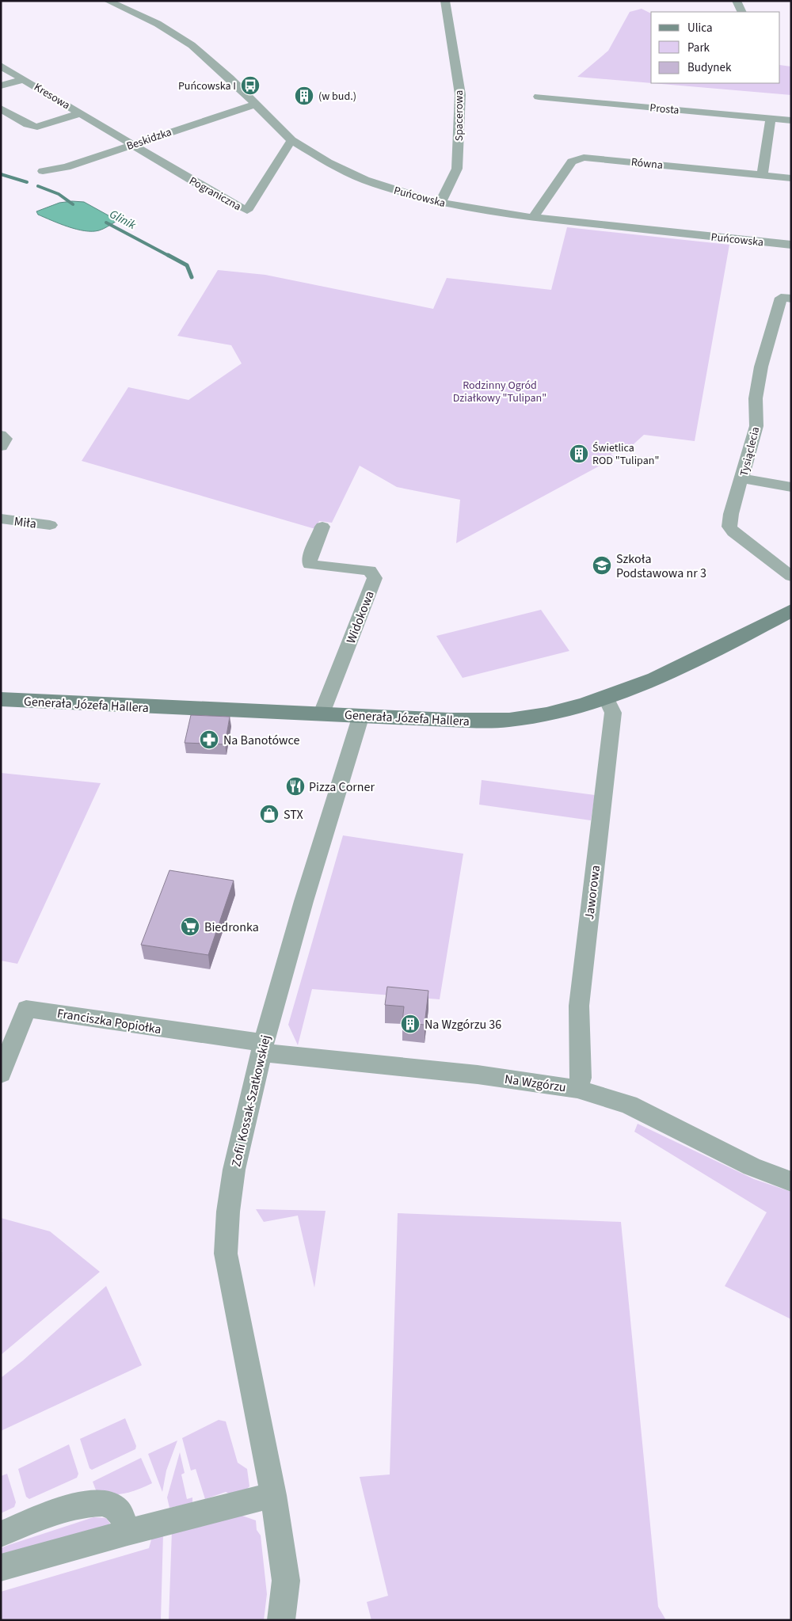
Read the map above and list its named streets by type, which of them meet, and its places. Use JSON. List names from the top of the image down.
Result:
{
  "streets": {
    "street": [
      "Kresowa",
      "Prosta",
      "Spacerowa",
      "Beskidzka",
      "Równa",
      "Pograniczna",
      "Puńcowska",
      "Tysiąclecia",
      "Miła",
      "Widokowa",
      "Generała Józefa Hallera",
      "Jaworowa",
      "Franciszka Popiołka",
      "Na Wzgórzu",
      "Zofii Kossak-Szatkowskiej"
    ]
  },
  "crossings": [
    ["Kresowa", "Beskidzka"],
    ["Kresowa", "Pograniczna"],
    ["Spacerowa", "Puńcowska"],
    ["Beskidzka", "Pograniczna"],
    ["Beskidzka", "Puńcowska"],
    ["Równa", "Puńcowska"],
    ["Pograniczna", "Puńcowska"],
    ["Widokowa", "Generała Józefa Hallera"],
    ["Generała Józefa Hallera", "Jaworowa"],
    ["Generała Józefa Hallera", "Zofii Kossak-Szatkowskiej"],
    ["Jaworowa", "Na Wzgórzu"],
    ["Franciszka Popiołka", "Na Wzgórzu"],
    ["Franciszka Popiołka", "Zofii Kossak-Szatkowskiej"],
    ["Na Wzgórzu", "Zofii Kossak-Szatkowskiej"]
  ],
  "water": ["Glinik"],
  "parks": ["Rodzinny Ogród Działkowy \"Tulipan\""],
  "places": {
    "bus stop": ["Puńcowska I"],
    "building": ["(w bud.)", "Świetlica ROD \"Tulipan\"", "Na Wzgórzu 36"],
    "school or university": ["Szkoła Podstawowa nr 3"],
    "pharmacy": ["Na Banotówce"],
    "restaurant": ["Pizza Corner"],
    "shop": ["STX"],
    "supermarket": ["Biedronka"]
  },
  "legend": ["Ulica", "Park", "Budynek"]
}
